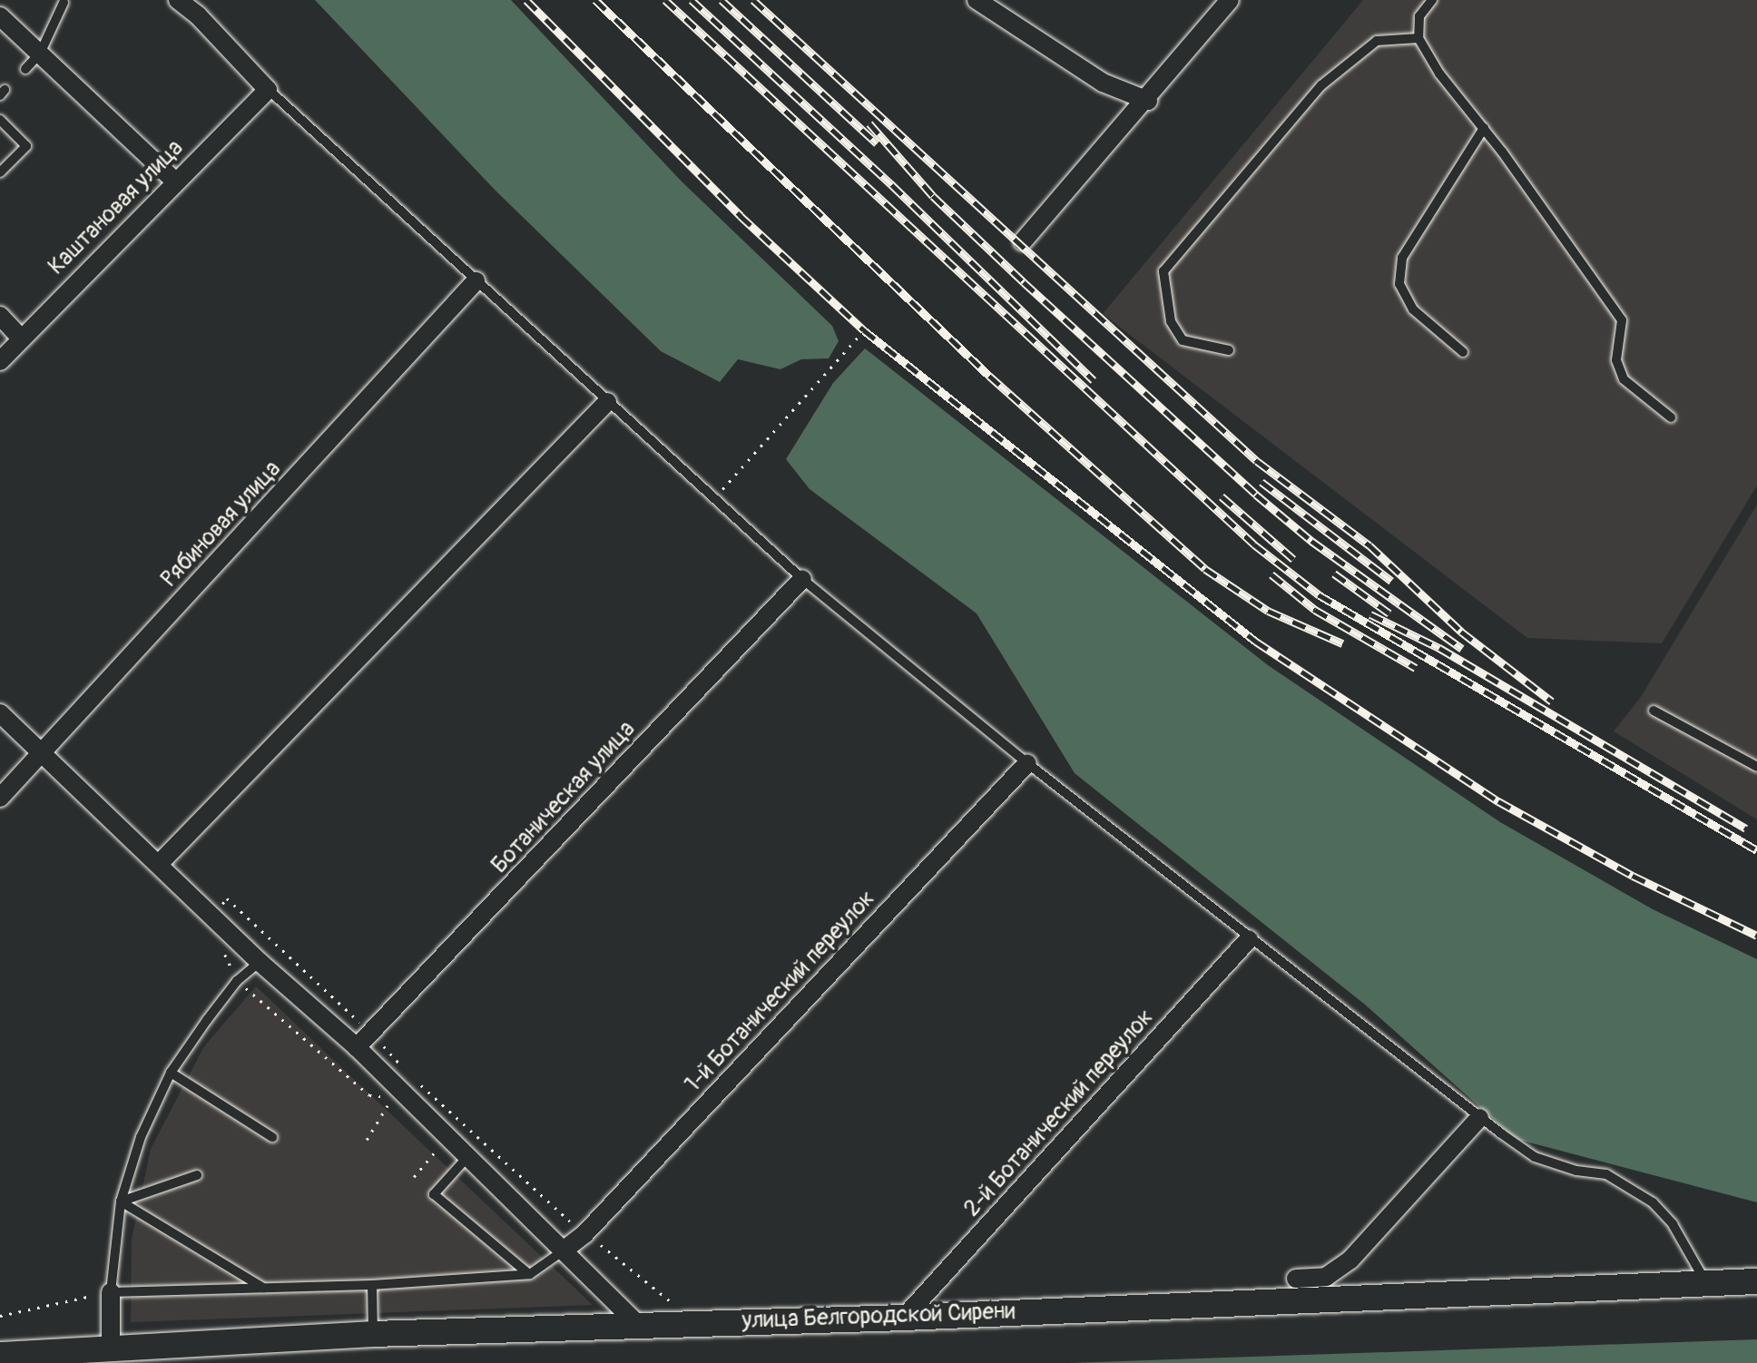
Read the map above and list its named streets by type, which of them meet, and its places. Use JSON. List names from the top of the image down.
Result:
{
  "streets": {
    "main road": ["улица Белгородской Сирени"],
    "street": [
      "Каштановая улица",
      "Рябиновая улица",
      "Ботаническая улица",
      "1-й Ботанический переулок",
      "2-й Ботанический переулок"
    ]
  },
  "crossings": [
    ["2-й Ботанический переулок", "улица Белгородской Сирени"]
  ]
}
